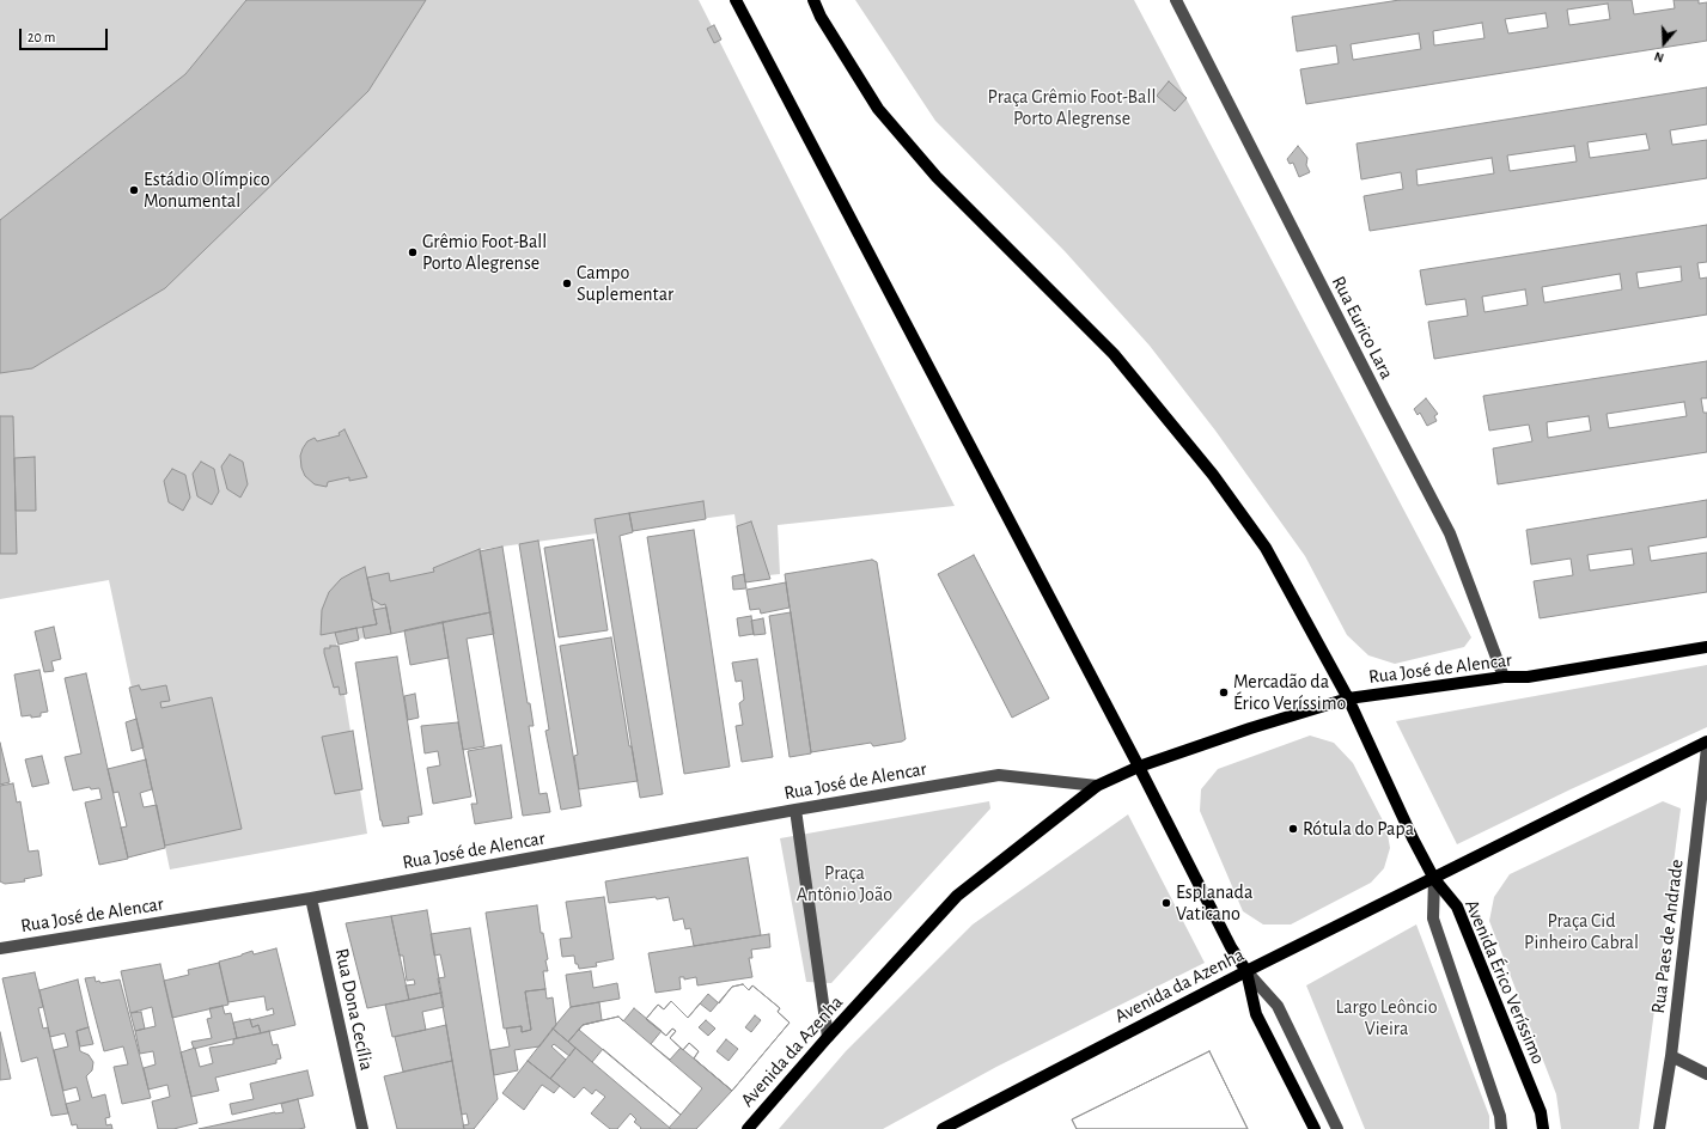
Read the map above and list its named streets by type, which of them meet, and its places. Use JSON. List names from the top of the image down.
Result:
{
  "streets": {
    "main road": ["Rua José de Alencar", "Avenida Érico Veríssimo", "Avenida da Azenha"],
    "street": ["Rua Eurico Lara", "Rua Paes de Andrade", "Rua Dona Cecília"]
  },
  "crossings": [
    ["Rua Eurico Lara", "Rua José de Alencar"],
    ["Rua José de Alencar", "Avenida Érico Veríssimo"],
    ["Rua José de Alencar", "Avenida da Azenha"],
    ["Rua José de Alencar", "Rua Dona Cecília"],
    ["Avenida Érico Veríssimo", "Avenida da Azenha"]
  ],
  "parks": [
    "Praça Grêmio Foot-Ball Porto Alegrense",
    "Praça Antônio João",
    "Praça Cid Pinheiro Cabral",
    "Largo Leôncio Vieira"
  ],
  "places": [
    "Estádio Olímpico Monumental",
    "Grêmio Foot-Ball Porto Alegrense",
    "Campo Suplementar",
    "Mercadão da Érico Veríssimo",
    "Rótula do Papa",
    "Esplanada Vaticano"
  ],
  "scale_bar": "20 m",
  "north": "bottom"
}
